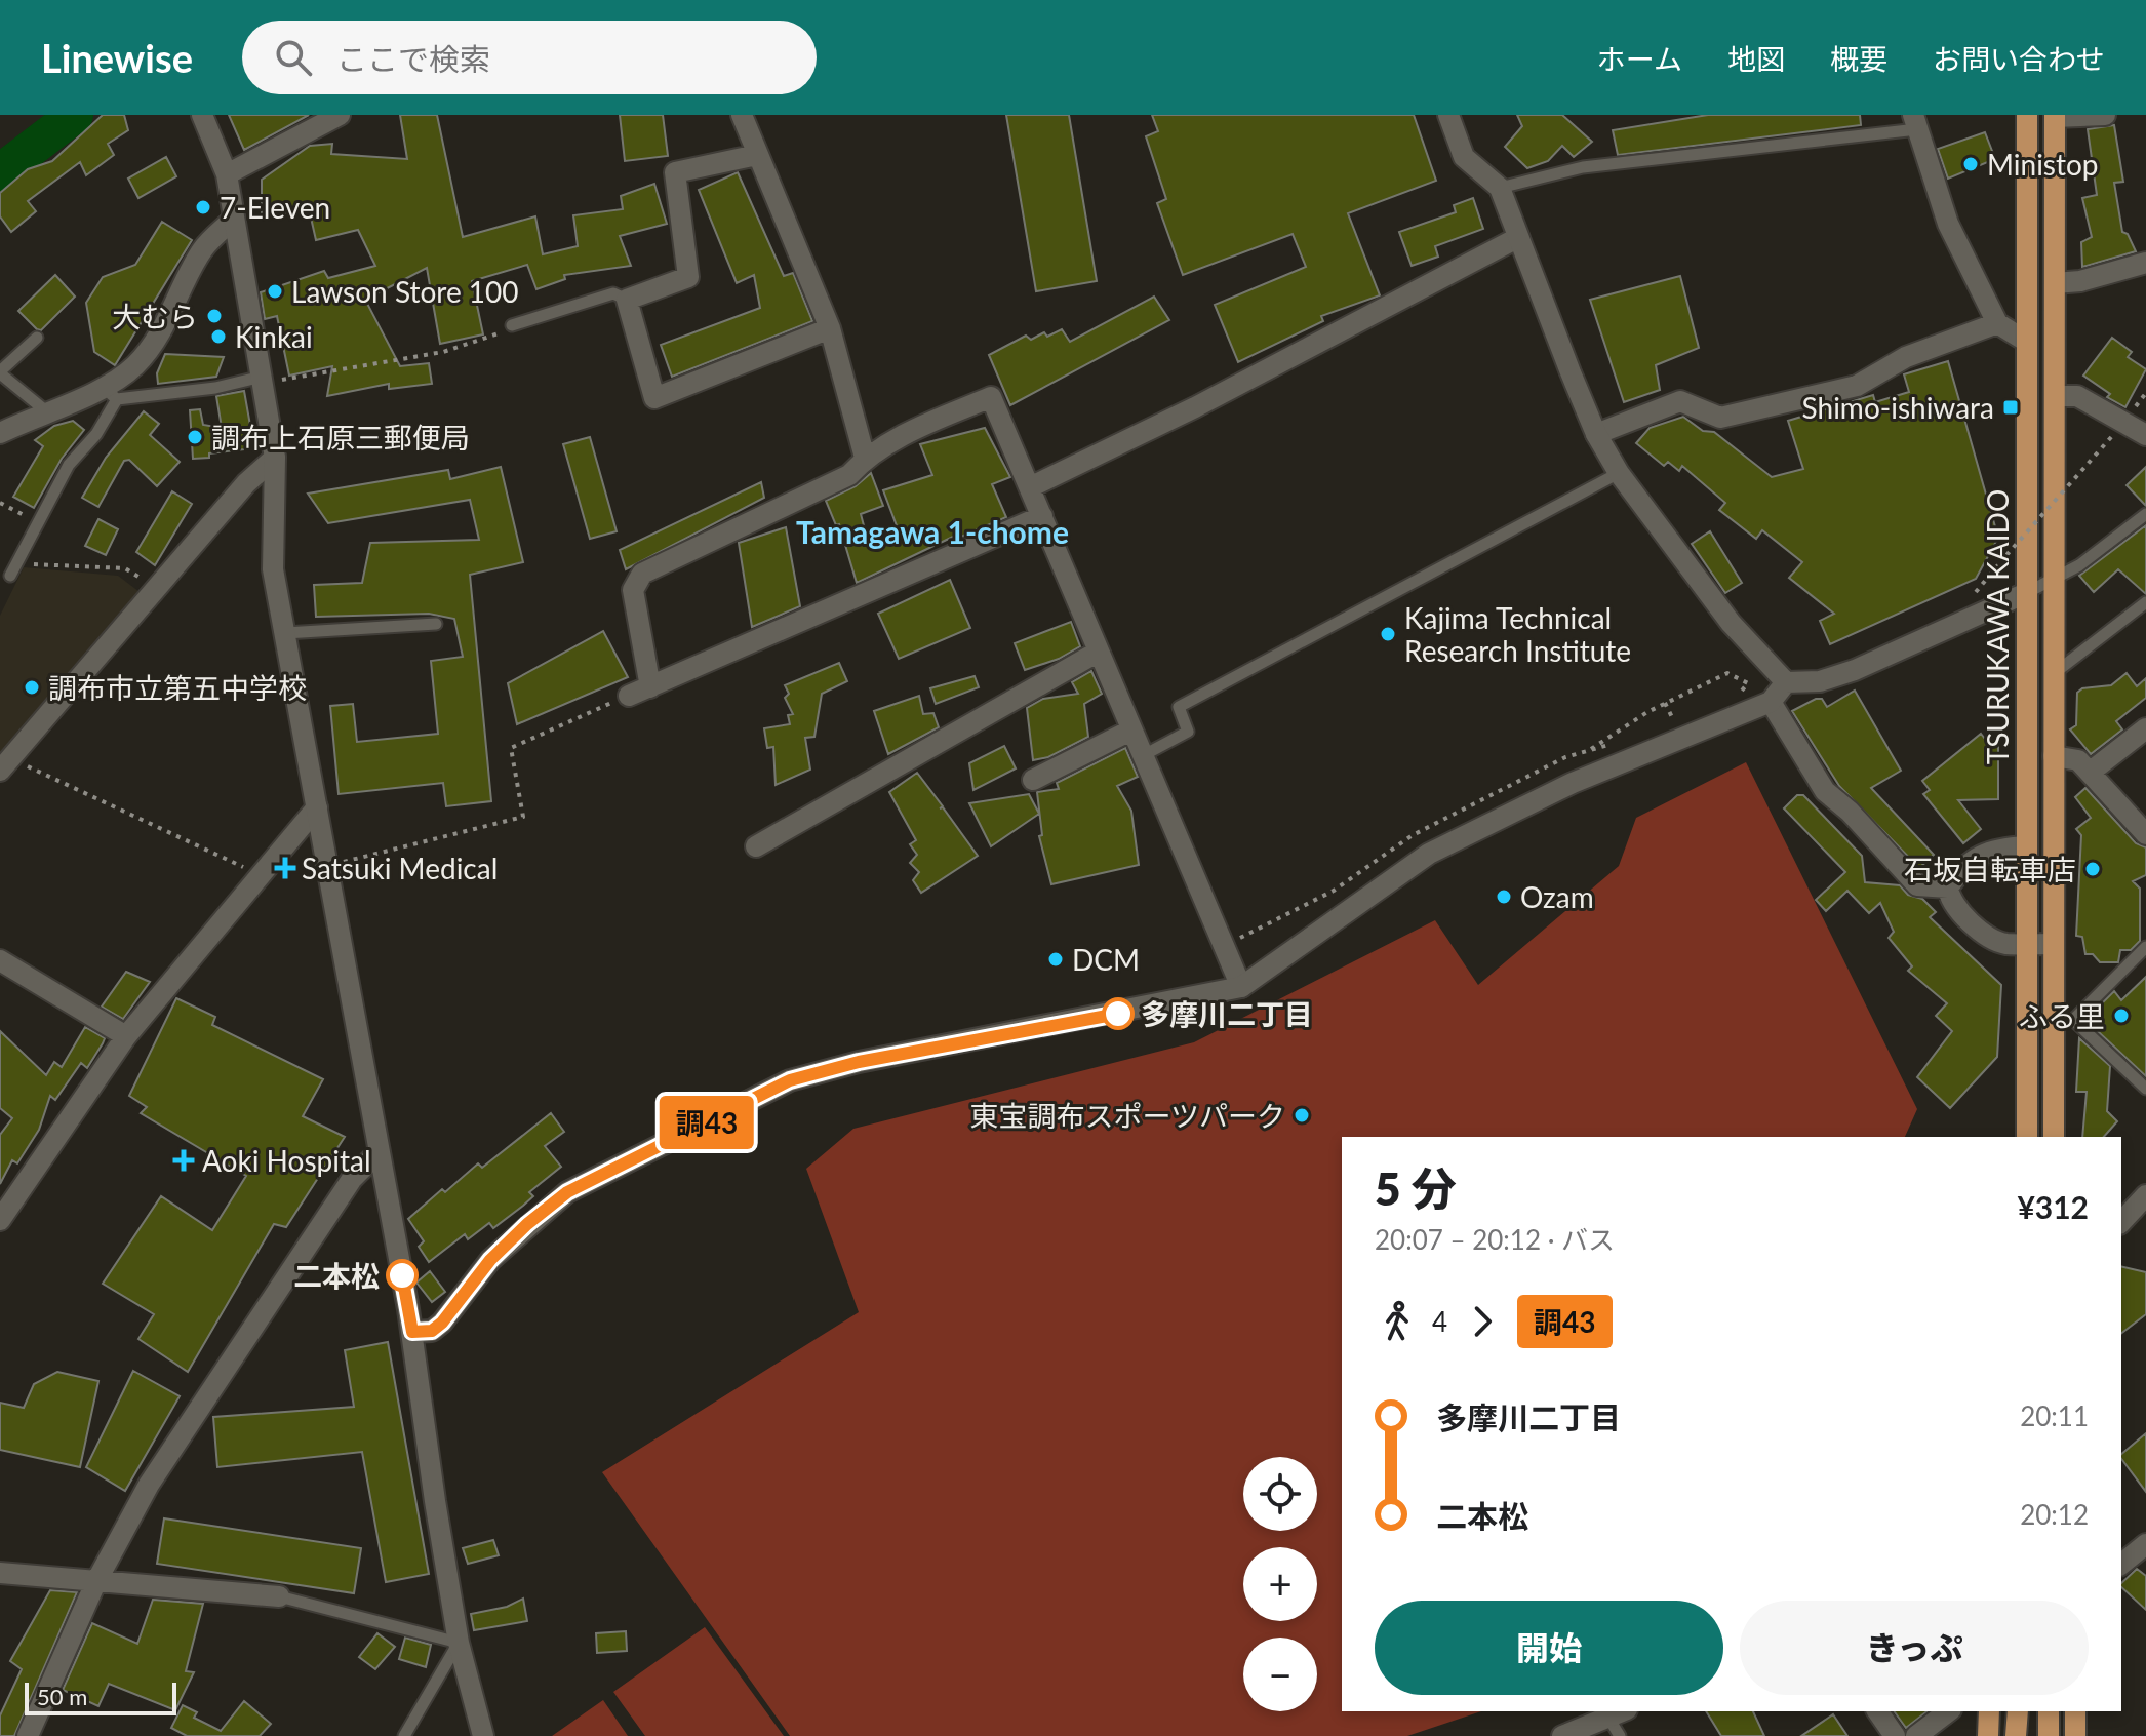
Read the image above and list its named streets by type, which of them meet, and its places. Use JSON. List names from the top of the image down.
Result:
{
  "streets": {
    "main road": ["TSURUKAWA KAIDO"]
  },
  "districts": ["Tamagawa 1-chome"],
  "places": {
    "other": [
      "Ministop",
      "7-Eleven",
      "Lawson Store 100",
      "大むら",
      "Kinkai",
      "調布上石原三郵便局",
      "Kajima Technical Research Institute",
      "調布市立第五中学校",
      "石坂自転車店",
      "Ozam",
      "DCM",
      "多摩川二丁目",
      "ふる里",
      "東宝調布スポーツパーク",
      "二本松"
    ],
    "transit": ["Shimo-ishiwara"],
    "health": ["Satsuki Medical", "Aoki Hospital"]
  },
  "lines": ["bus line 調43"],
  "scale_bar": "50 m",
  "page": {
    "header": "Linewise",
    "search": "ここで検索",
    "nav": [
      "ホーム",
      "地図",
      "概要",
      "お問い合わせ"
    ],
    "on_map": "調43",
    "heading": ["5 分", "20:07 – 20:12 · バス", "¥312"],
    "legs": ["4", "調43"],
    "list": [
      {
        "name": "多摩川二丁目",
        "value": "20:11"
      },
      {
        "name": "二本松",
        "value": "20:12"
      }
    ],
    "map_buttons": ["+", "−"],
    "buttons": ["開始", "きっぷ"],
    "scale": "50 m"
  }
}
